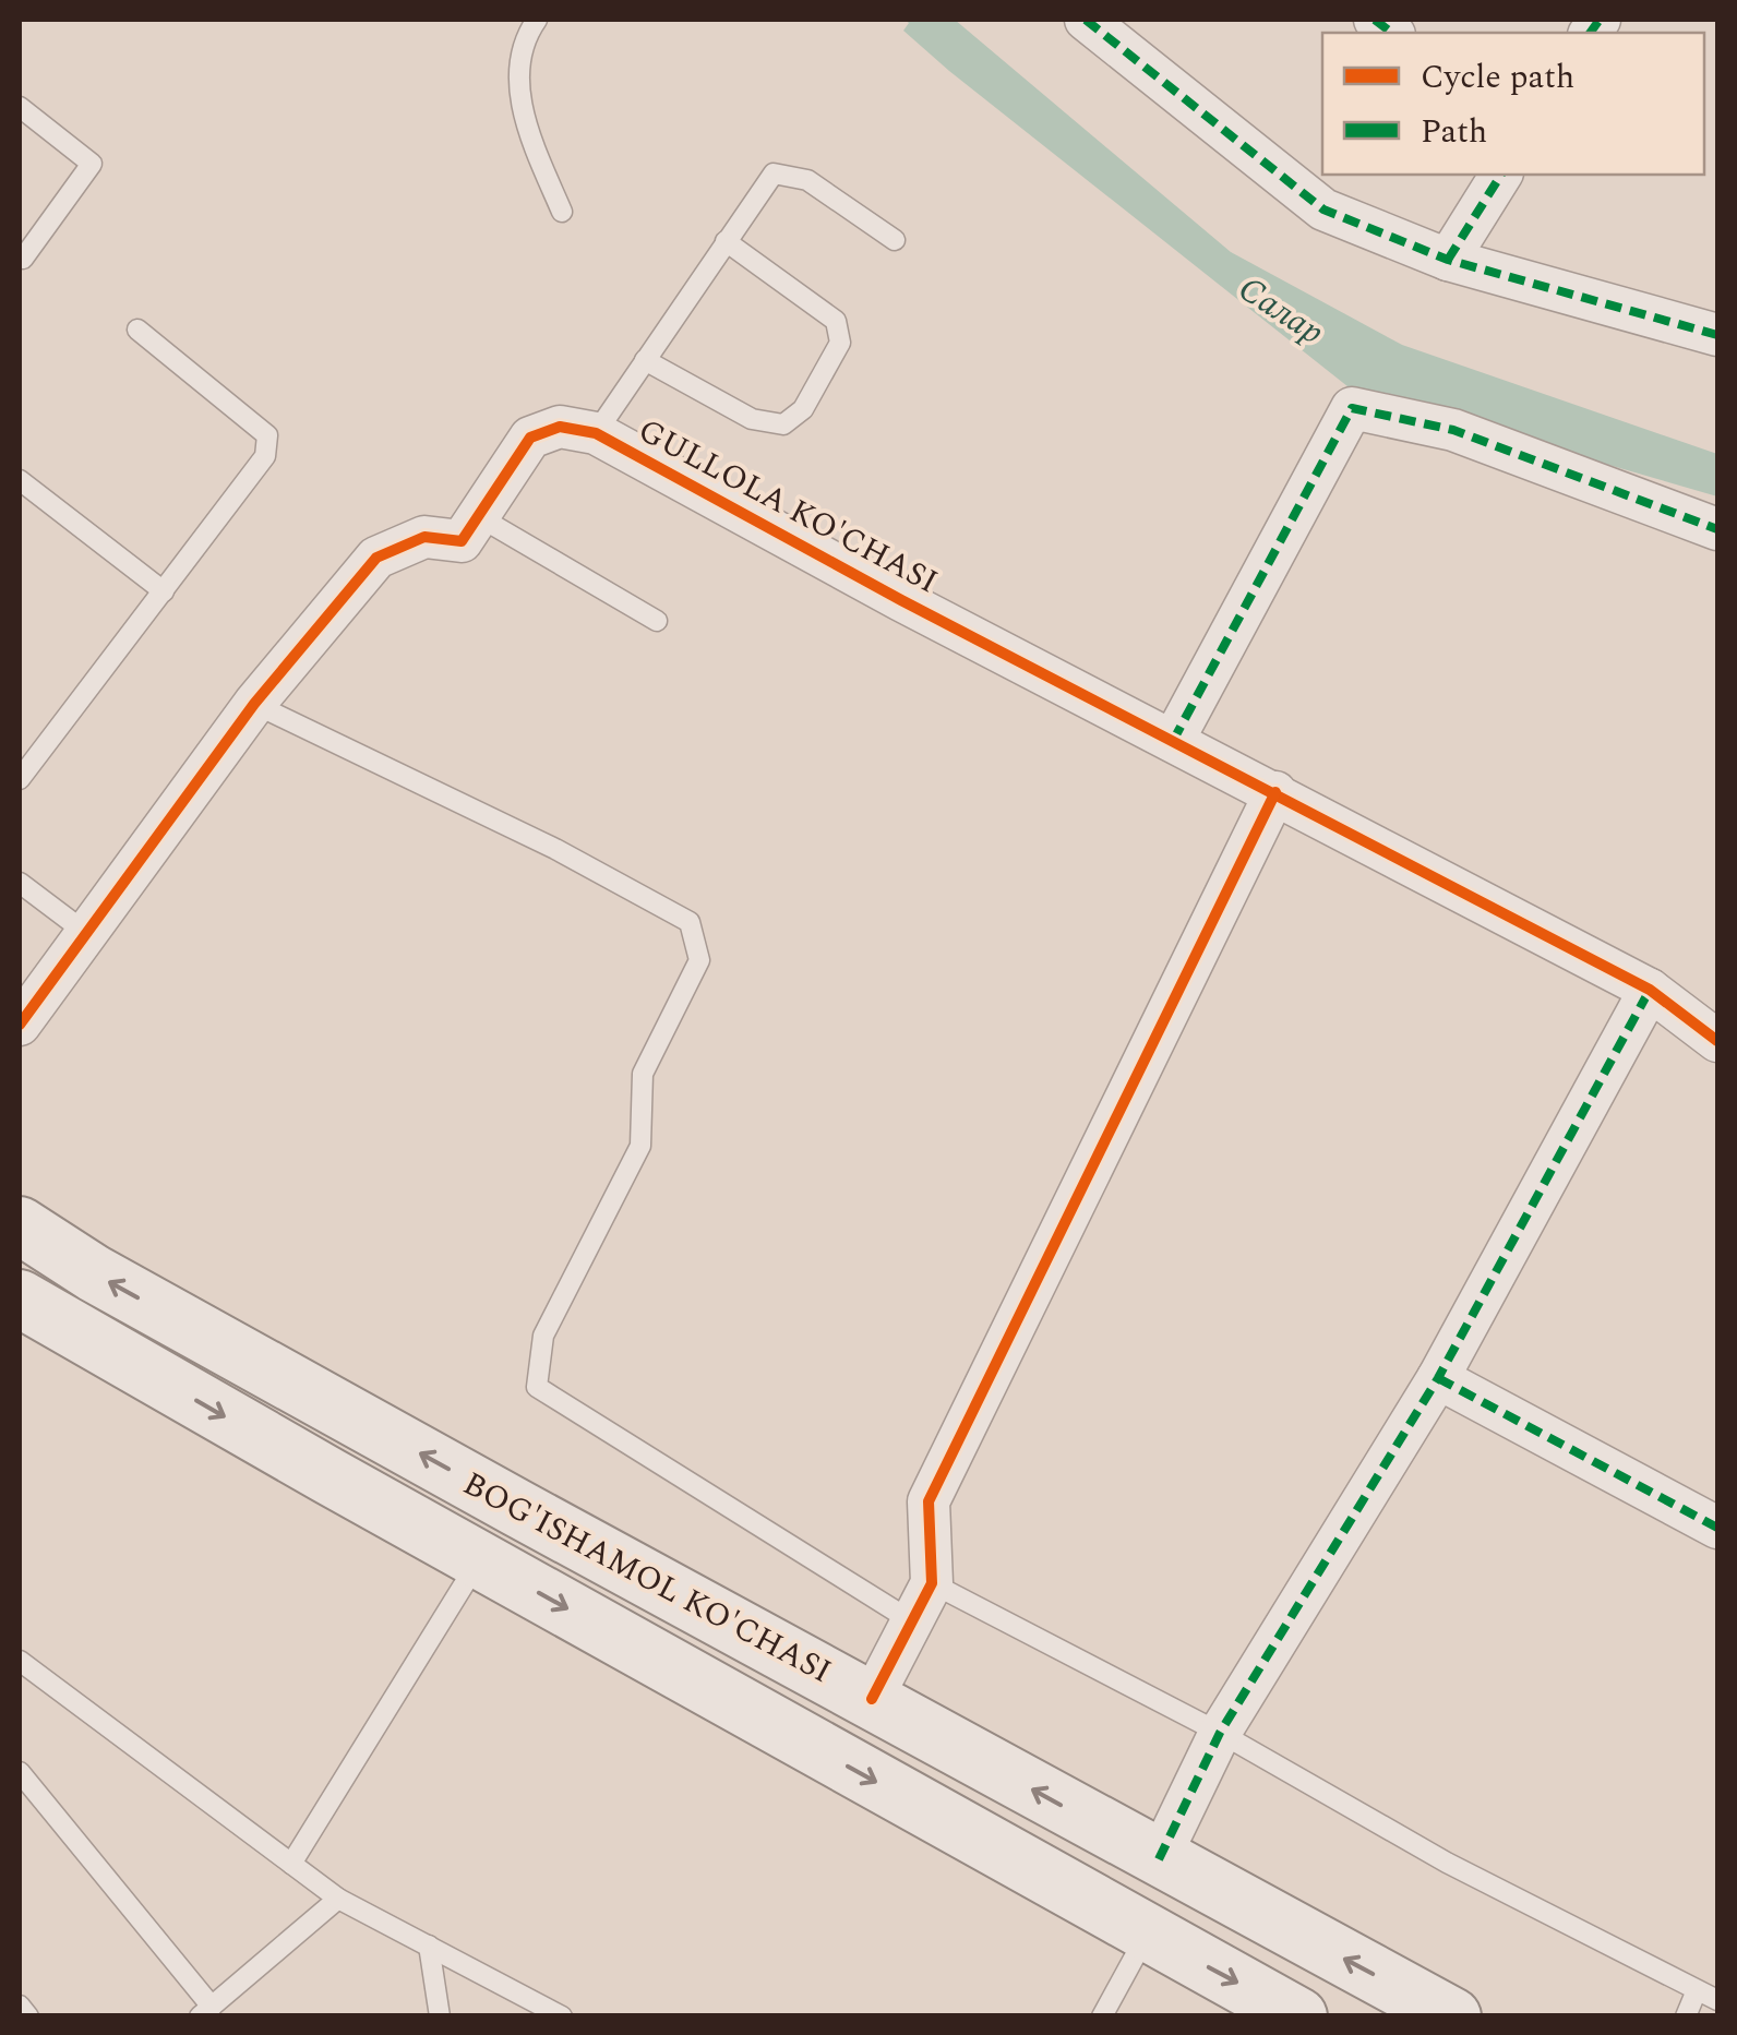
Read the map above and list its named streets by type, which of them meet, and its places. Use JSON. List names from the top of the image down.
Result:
{
  "streets": {
    "main road": ["BOG'ISHAMOL KO'CHASI"],
    "street": ["GULLOLA KO'CHASI"]
  },
  "water": ["Салар"],
  "legend": ["Cycle path", "Path"]
}
